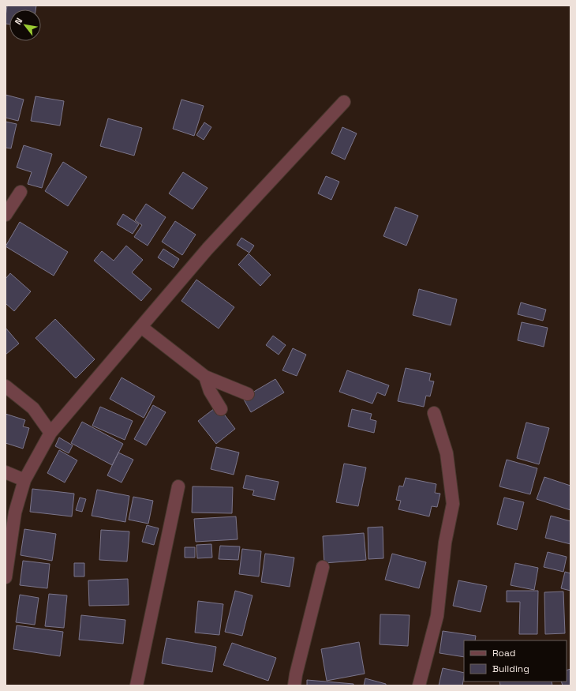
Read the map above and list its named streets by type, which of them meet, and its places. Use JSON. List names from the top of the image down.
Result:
{
  "legend": ["Road", "Building"],
  "north": "top left"
}
